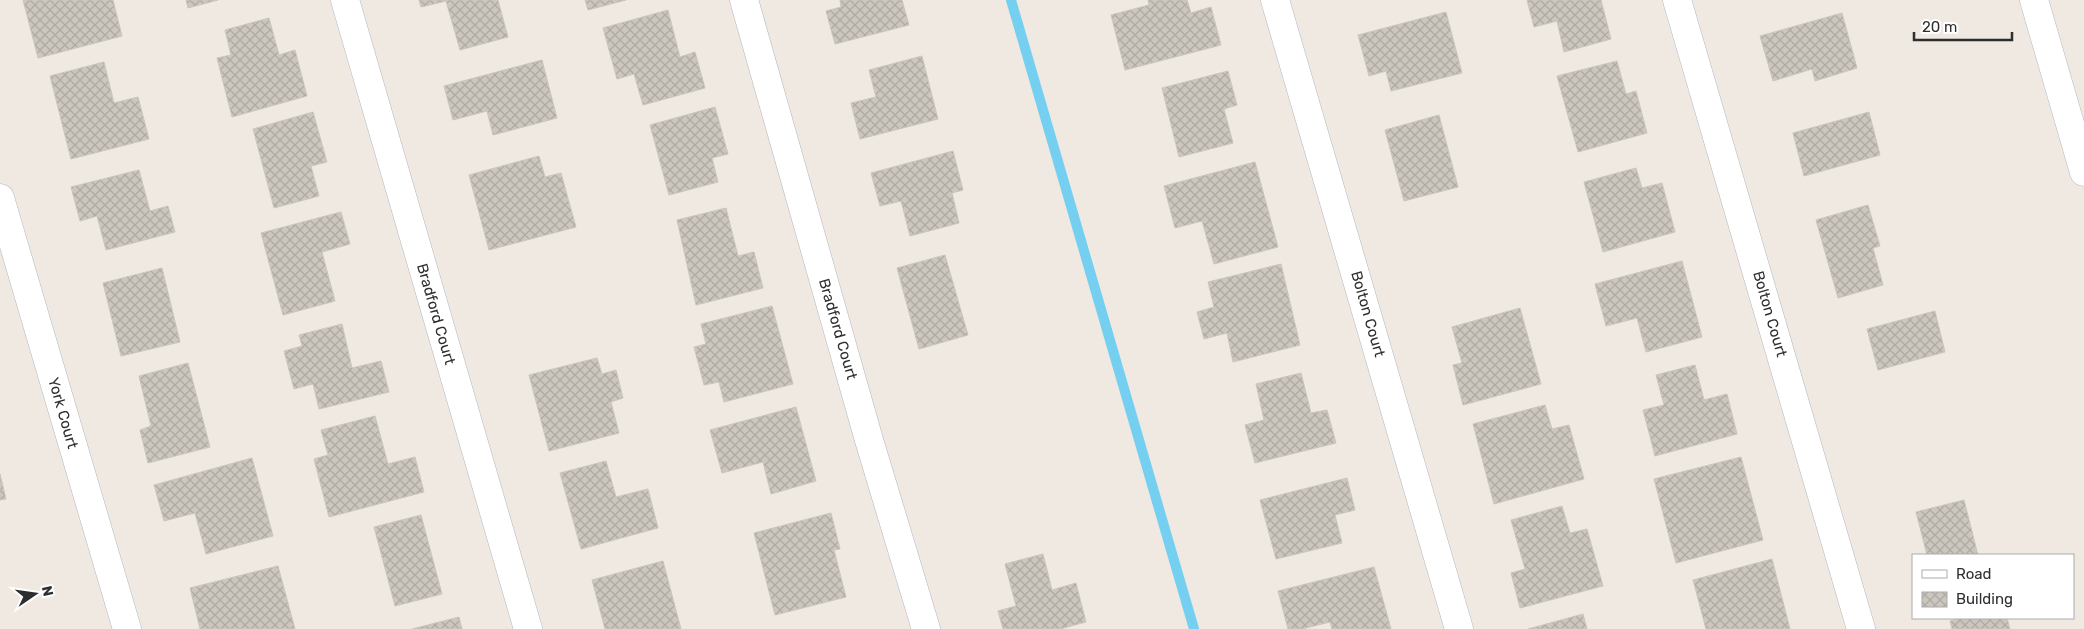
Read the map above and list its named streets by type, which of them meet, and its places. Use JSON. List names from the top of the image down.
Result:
{
  "streets": {
    "street": ["Bradford Court", "Bolton Court", "York Court"]
  },
  "legend": ["Road", "Building"],
  "scale_bar": "20 m",
  "north": "right"
}
